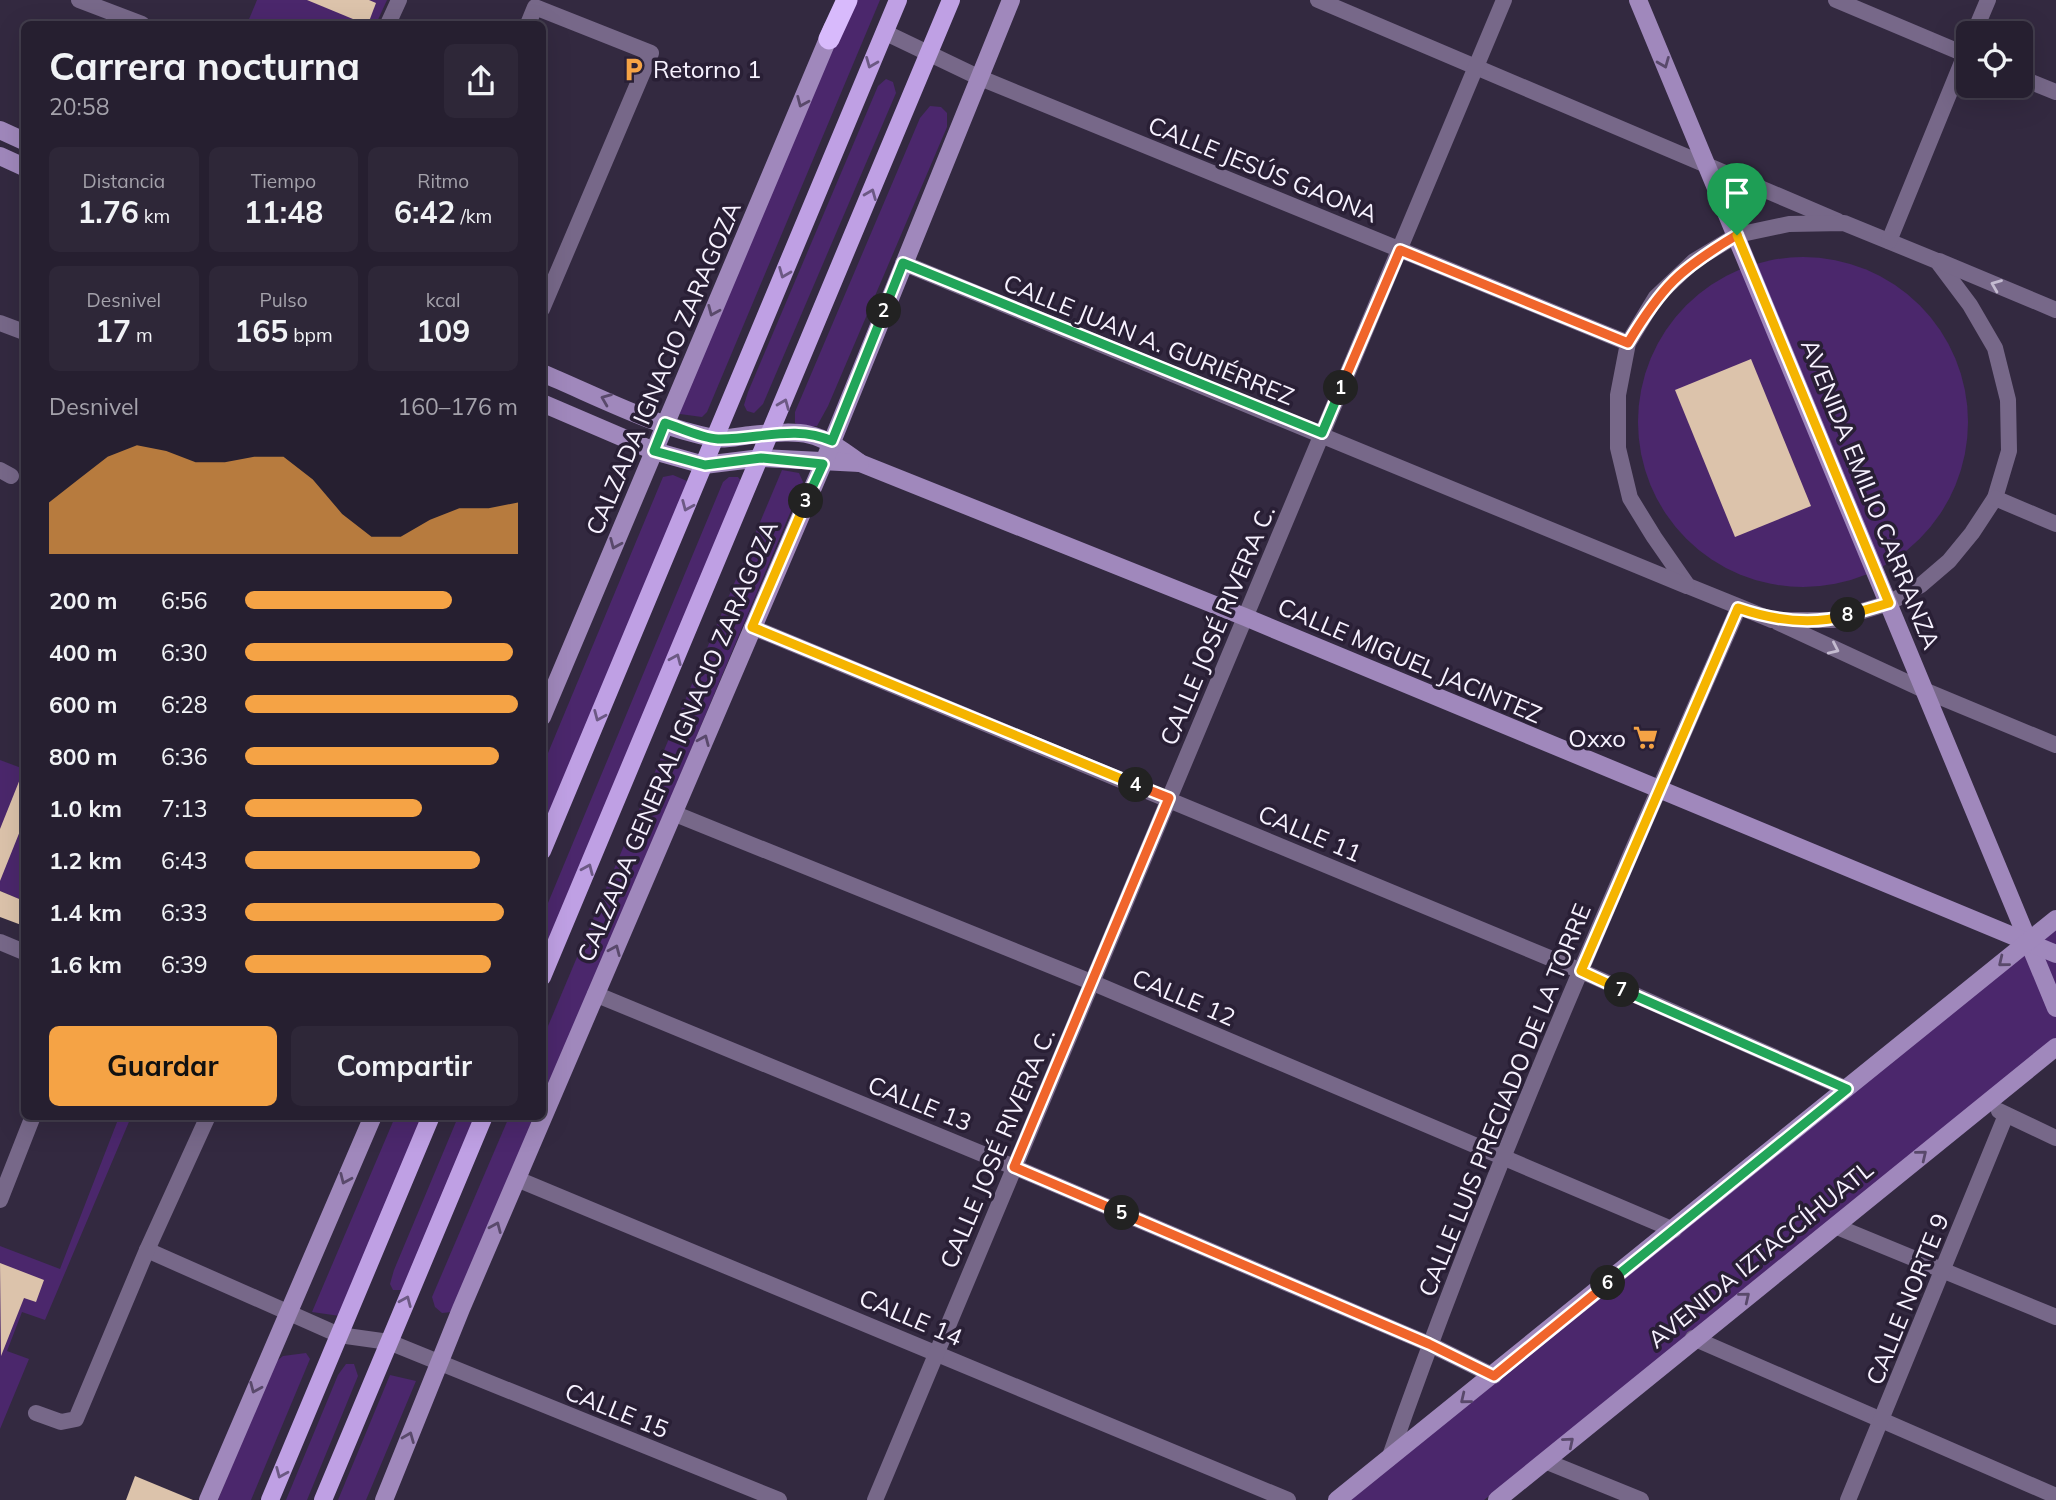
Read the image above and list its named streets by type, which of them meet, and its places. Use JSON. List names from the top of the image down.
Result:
{
  "streets": {
    "main road": [
      "CALZADA IGNACIO ZARAGOZA",
      "AVENIDA EMILIO CARRANZA",
      "CALLE MIGUEL JACINTEZ",
      "CALZADA GENERAL IGNACIO ZARAGOZA",
      "AVENIDA IZTACCÍHUATL"
    ],
    "street": [
      "CALLE JESÚS GAONA",
      "CALLE JUAN A. GURIÉRREZ",
      "CALLE JOSÉ RIVERA C.",
      "CALLE 11",
      "CALLE 12",
      "CALLE LUIS PRECIADO DE LA TORRE",
      "CALLE 13",
      "CALLE NORTE 9",
      "CALLE 14",
      "CALLE 15"
    ]
  },
  "crossings": [
    ["CALLE JESÚS GAONA", "CALLE JOSÉ RIVERA C."],
    ["CALLE JESÚS GAONA", "CALZADA GENERAL IGNACIO ZARAGOZA"],
    ["CALLE JUAN A. GURIÉRREZ", "CALLE JOSÉ RIVERA C."],
    ["CALLE JUAN A. GURIÉRREZ", "CALZADA GENERAL IGNACIO ZARAGOZA"],
    ["CALLE JUAN A. GURIÉRREZ", "CALLE LUIS PRECIADO DE LA TORRE"],
    ["AVENIDA EMILIO CARRANZA", "CALLE MIGUEL JACINTEZ"],
    ["CALLE JOSÉ RIVERA C.", "CALLE MIGUEL JACINTEZ"],
    ["CALLE JOSÉ RIVERA C.", "CALLE 11"],
    ["CALLE JOSÉ RIVERA C.", "CALLE 12"],
    ["CALLE JOSÉ RIVERA C.", "CALLE 13"],
    ["CALLE JOSÉ RIVERA C.", "CALLE 14"],
    ["CALLE MIGUEL JACINTEZ", "CALZADA GENERAL IGNACIO ZARAGOZA"],
    ["CALLE MIGUEL JACINTEZ", "CALLE LUIS PRECIADO DE LA TORRE"],
    ["CALZADA GENERAL IGNACIO ZARAGOZA", "CALLE 11"],
    ["CALZADA GENERAL IGNACIO ZARAGOZA", "CALLE 12"],
    ["CALZADA GENERAL IGNACIO ZARAGOZA", "CALLE 13"],
    ["CALZADA GENERAL IGNACIO ZARAGOZA", "CALLE 14"],
    ["CALZADA GENERAL IGNACIO ZARAGOZA", "CALLE 15"],
    ["CALLE 11", "CALLE LUIS PRECIADO DE LA TORRE"],
    ["CALLE 12", "CALLE LUIS PRECIADO DE LA TORRE"],
    ["CALLE LUIS PRECIADO DE LA TORRE", "CALLE 13"]
  ],
  "places": {
    "parking": ["Retorno 1"],
    "supermarket": ["Oxxo"]
  },
  "page": {
    "heading": ["Carrera nocturna", "20:58"],
    "stats": [
      ["Distancia", "1.76 km"],
      ["Tiempo", "11:48"],
      ["Ritmo", "6:42 /km"],
      ["Desnivel", "17 m"],
      ["Pulso", "165 bpm"],
      ["kcal", "109"]
    ],
    "pins": [
      "2",
      "1",
      "3",
      "8",
      "4",
      "7",
      "5",
      "6"
    ],
    "chart": ["Desnivel", "160–176 m"],
    "list": [
      {
        "name": "200 m",
        "note": "6:56"
      },
      {
        "name": "400 m",
        "note": "6:30"
      },
      {
        "name": "600 m",
        "note": "6:28"
      },
      {
        "name": "800 m",
        "note": "6:36"
      },
      {
        "name": "1.0 km",
        "note": "7:13"
      },
      {
        "name": "1.2 km",
        "note": "6:43"
      },
      {
        "name": "1.4 km",
        "note": "6:33"
      },
      {
        "name": "1.6 km",
        "note": "6:39"
      }
    ],
    "buttons": ["Guardar", "Compartir"]
  }
}
